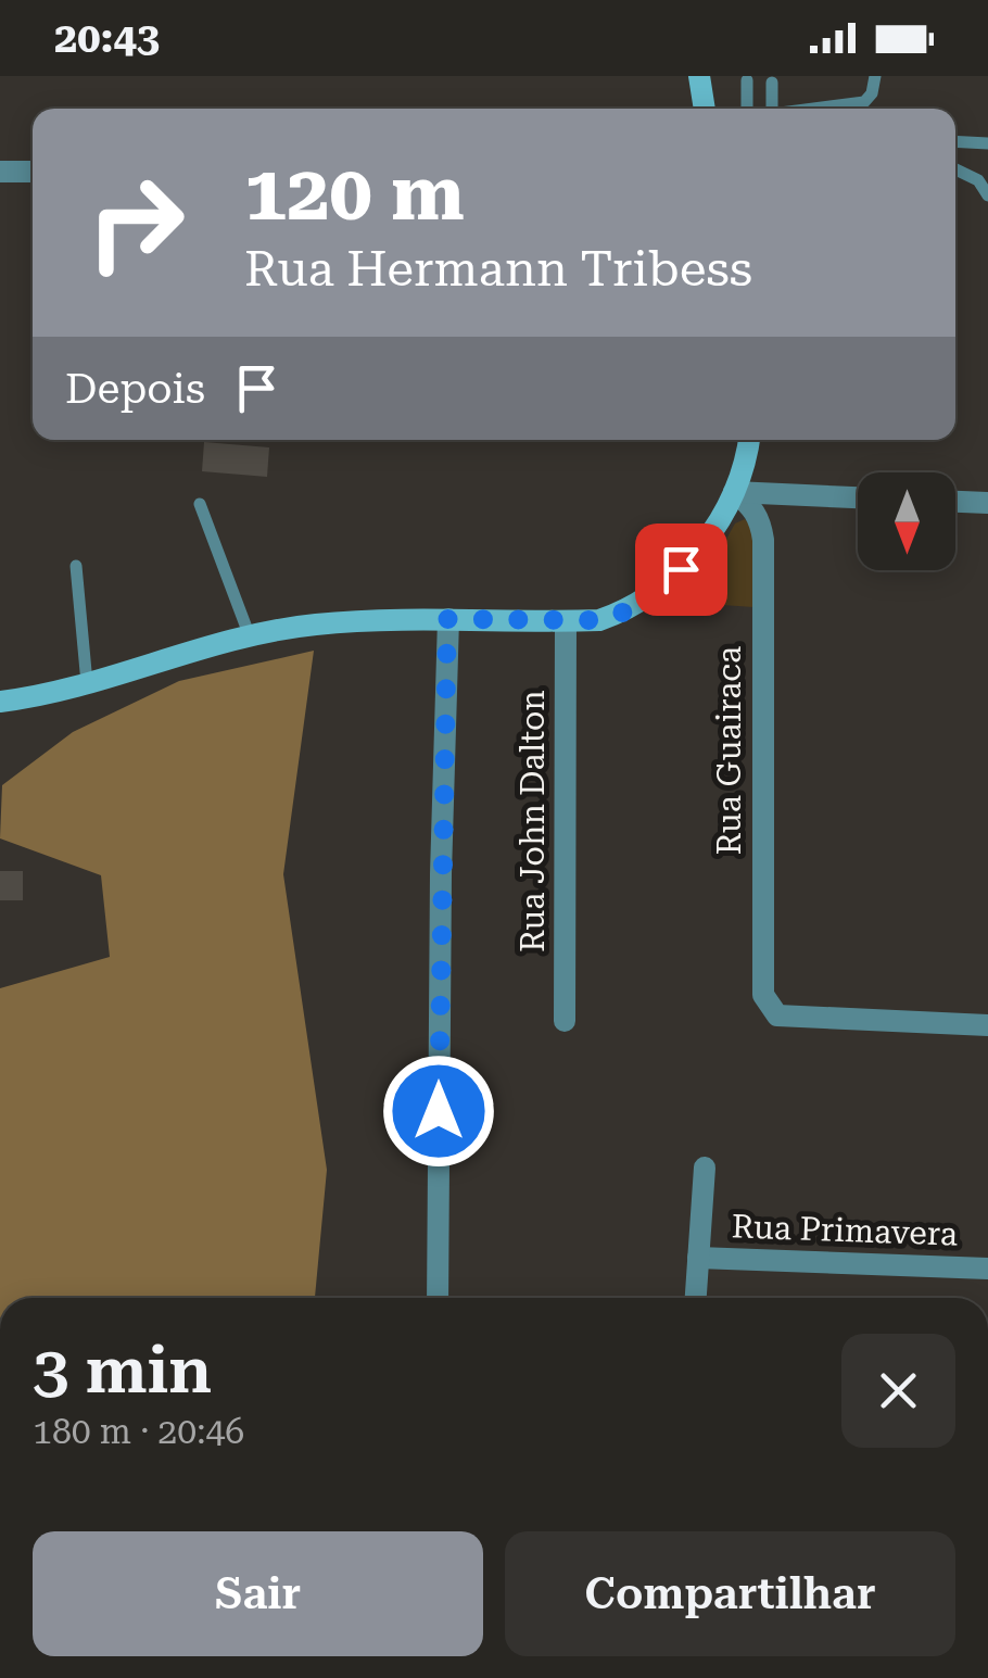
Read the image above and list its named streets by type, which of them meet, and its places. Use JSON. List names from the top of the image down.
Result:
{
  "streets": {
    "street": ["Rua Guairaca", "Rua John Dalton", "Rua Primavera"]
  },
  "north": "bottom",
  "page": {
    "status": "20:43",
    "turn": ["120 m", "Rua Hermann Tribess"],
    "then": "Depois",
    "heading": ["3 min", "180 m · 20:46"],
    "buttons": ["Sair", "Compartilhar"]
  }
}
